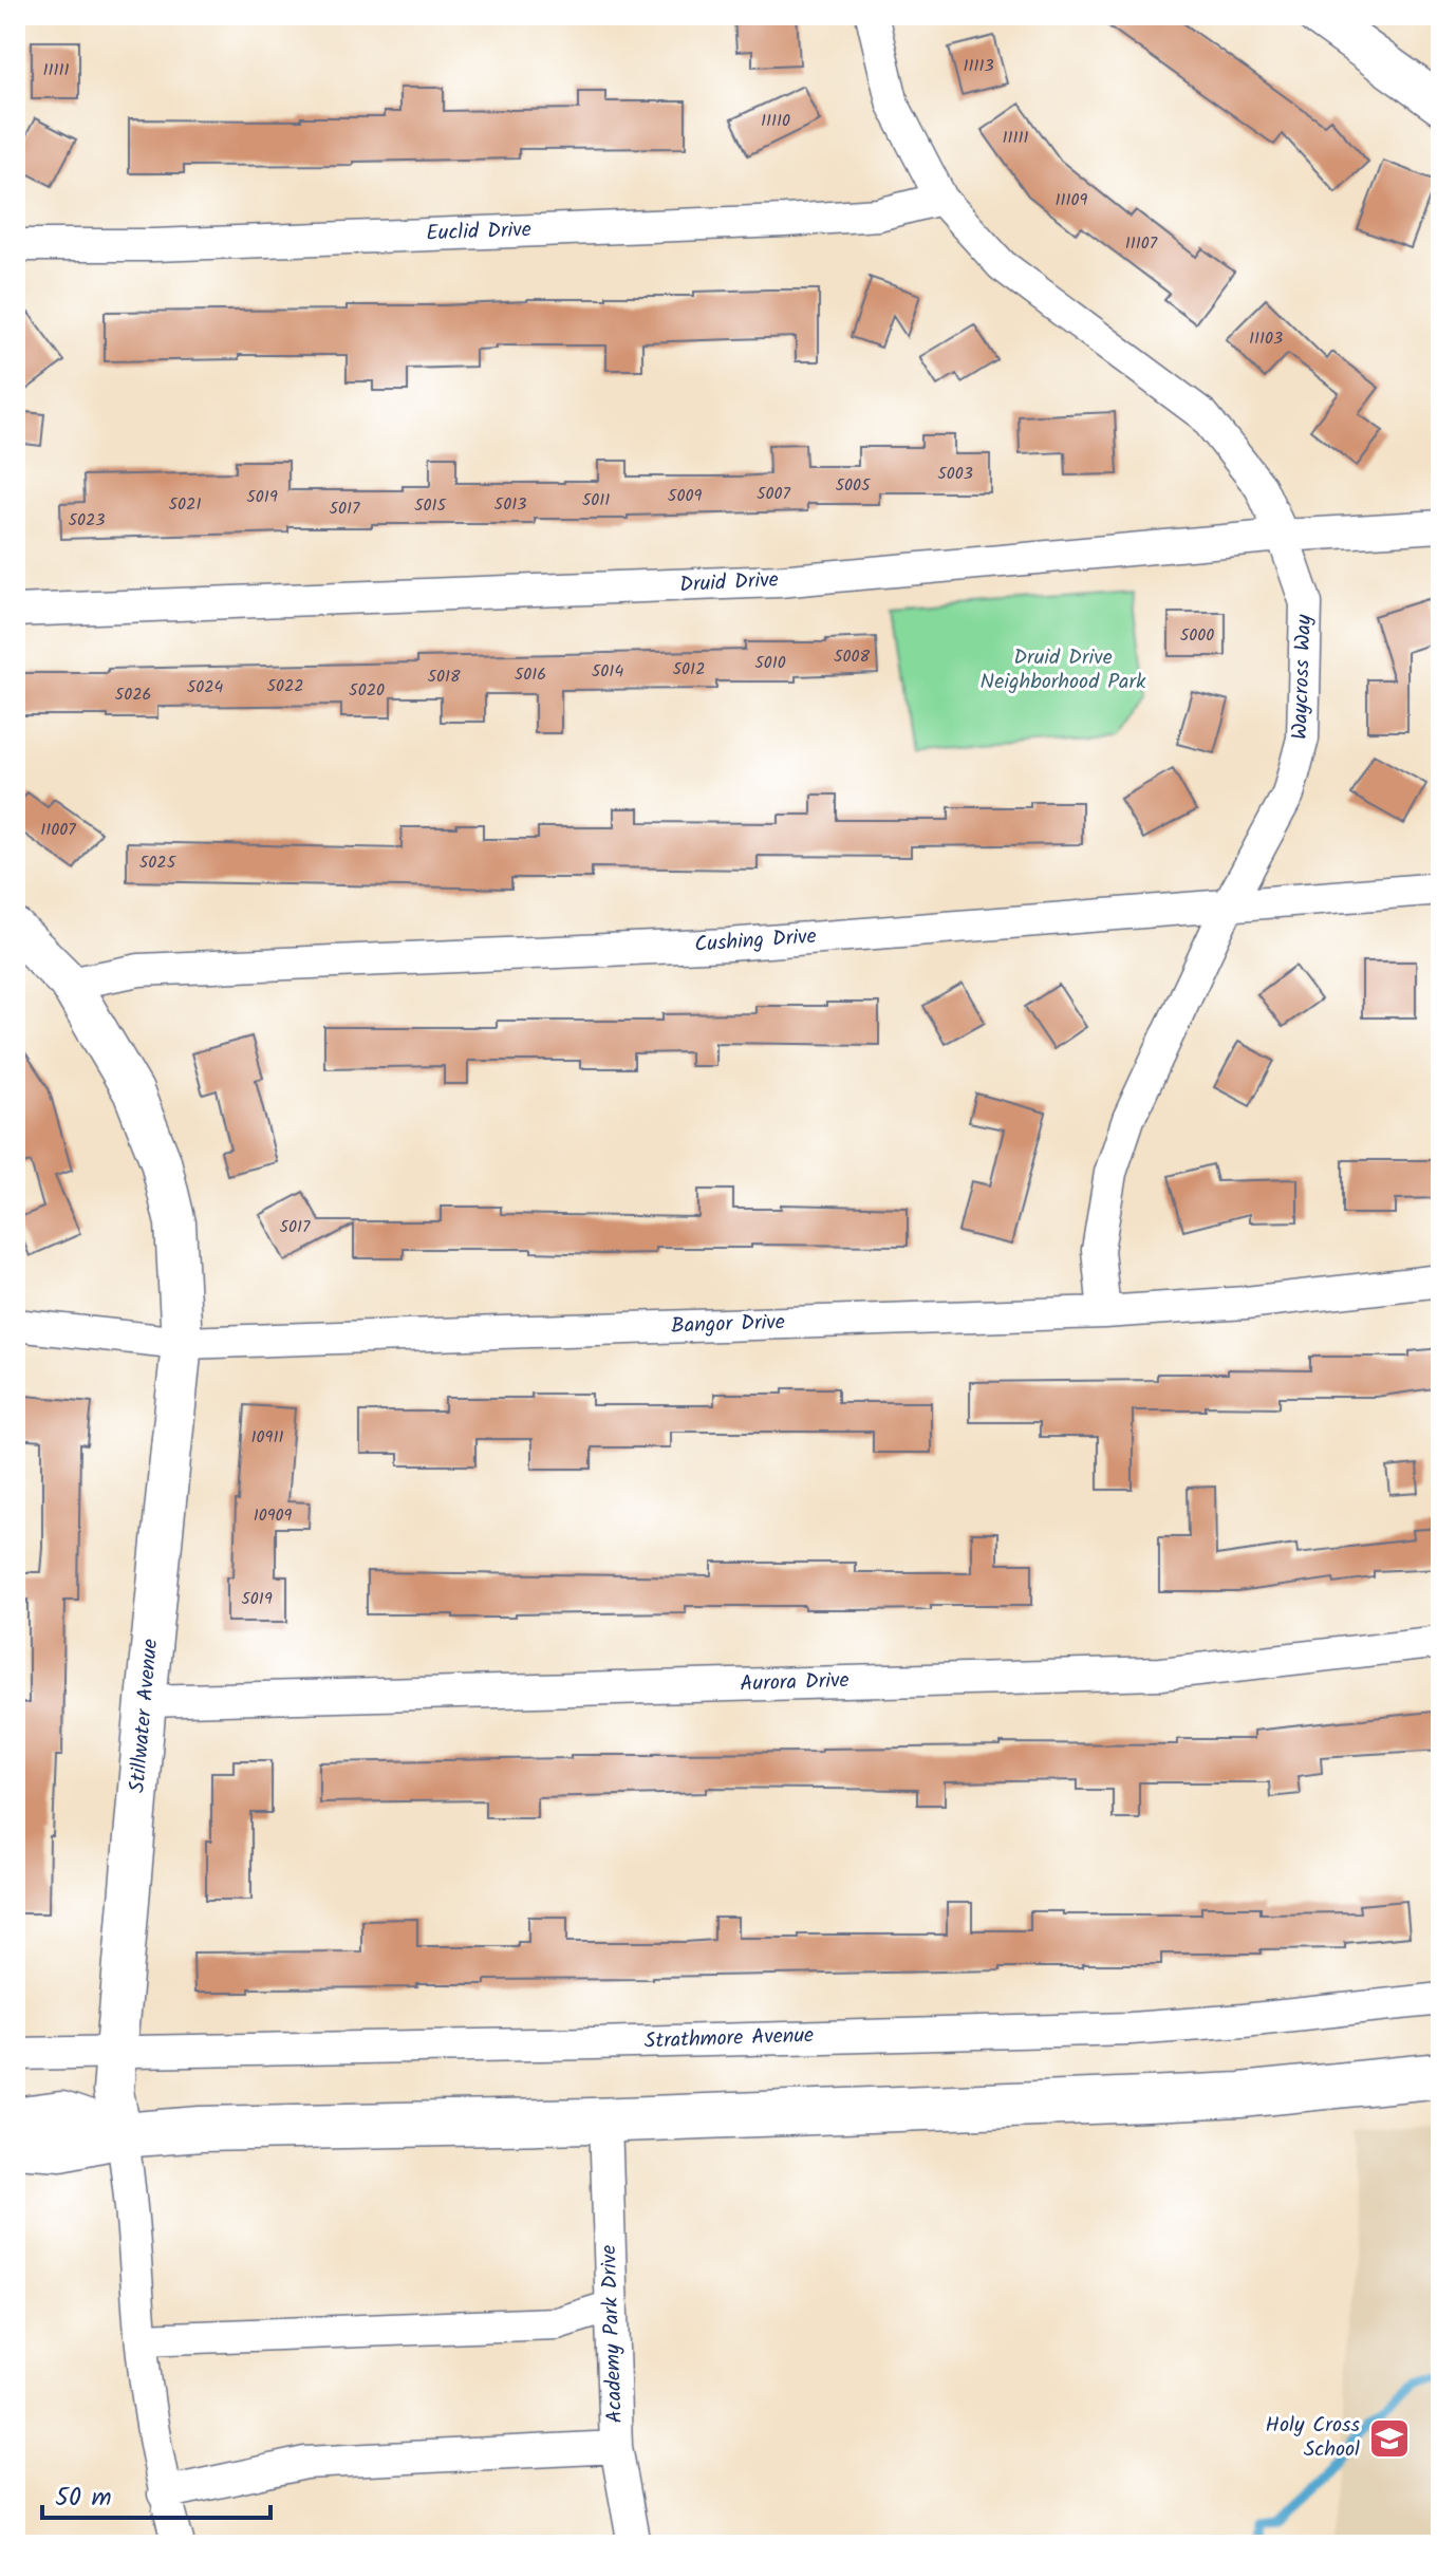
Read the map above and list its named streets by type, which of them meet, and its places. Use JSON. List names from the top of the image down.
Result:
{
  "streets": {
    "street": [
      "Euclid Drive",
      "Druid Drive",
      "Waycross Way",
      "Cushing Drive",
      "Bangor Drive",
      "Aurora Drive",
      "Stillwater Avenue",
      "Strathmore Avenue",
      "Academy Park Drive"
    ]
  },
  "crossings": [
    ["Euclid Drive", "Waycross Way"],
    ["Druid Drive", "Waycross Way"],
    ["Waycross Way", "Cushing Drive"],
    ["Waycross Way", "Bangor Drive"],
    ["Cushing Drive", "Stillwater Avenue"],
    ["Bangor Drive", "Stillwater Avenue"],
    ["Aurora Drive", "Stillwater Avenue"],
    ["Stillwater Avenue", "Strathmore Avenue"]
  ],
  "parks": ["Druid Drive Neighborhood Park"],
  "places": {
    "school or university": ["Holy Cross School"]
  },
  "house_numbers": [
    "11113",
    "11111",
    "11110",
    "11111",
    "11109",
    "11107",
    "11103",
    "5003",
    "5005",
    "5007",
    "5009",
    "5019",
    "5011",
    "5021",
    "5013",
    "5015",
    "5017",
    "5023",
    "5000",
    "5008",
    "5010",
    "5012",
    "5014",
    "5016",
    "5018",
    "5022",
    "5024",
    "5020",
    "5026",
    "11007",
    "5025",
    "5017",
    "10911",
    "10909",
    "5019"
  ],
  "scale_bar": "50 m"
}
